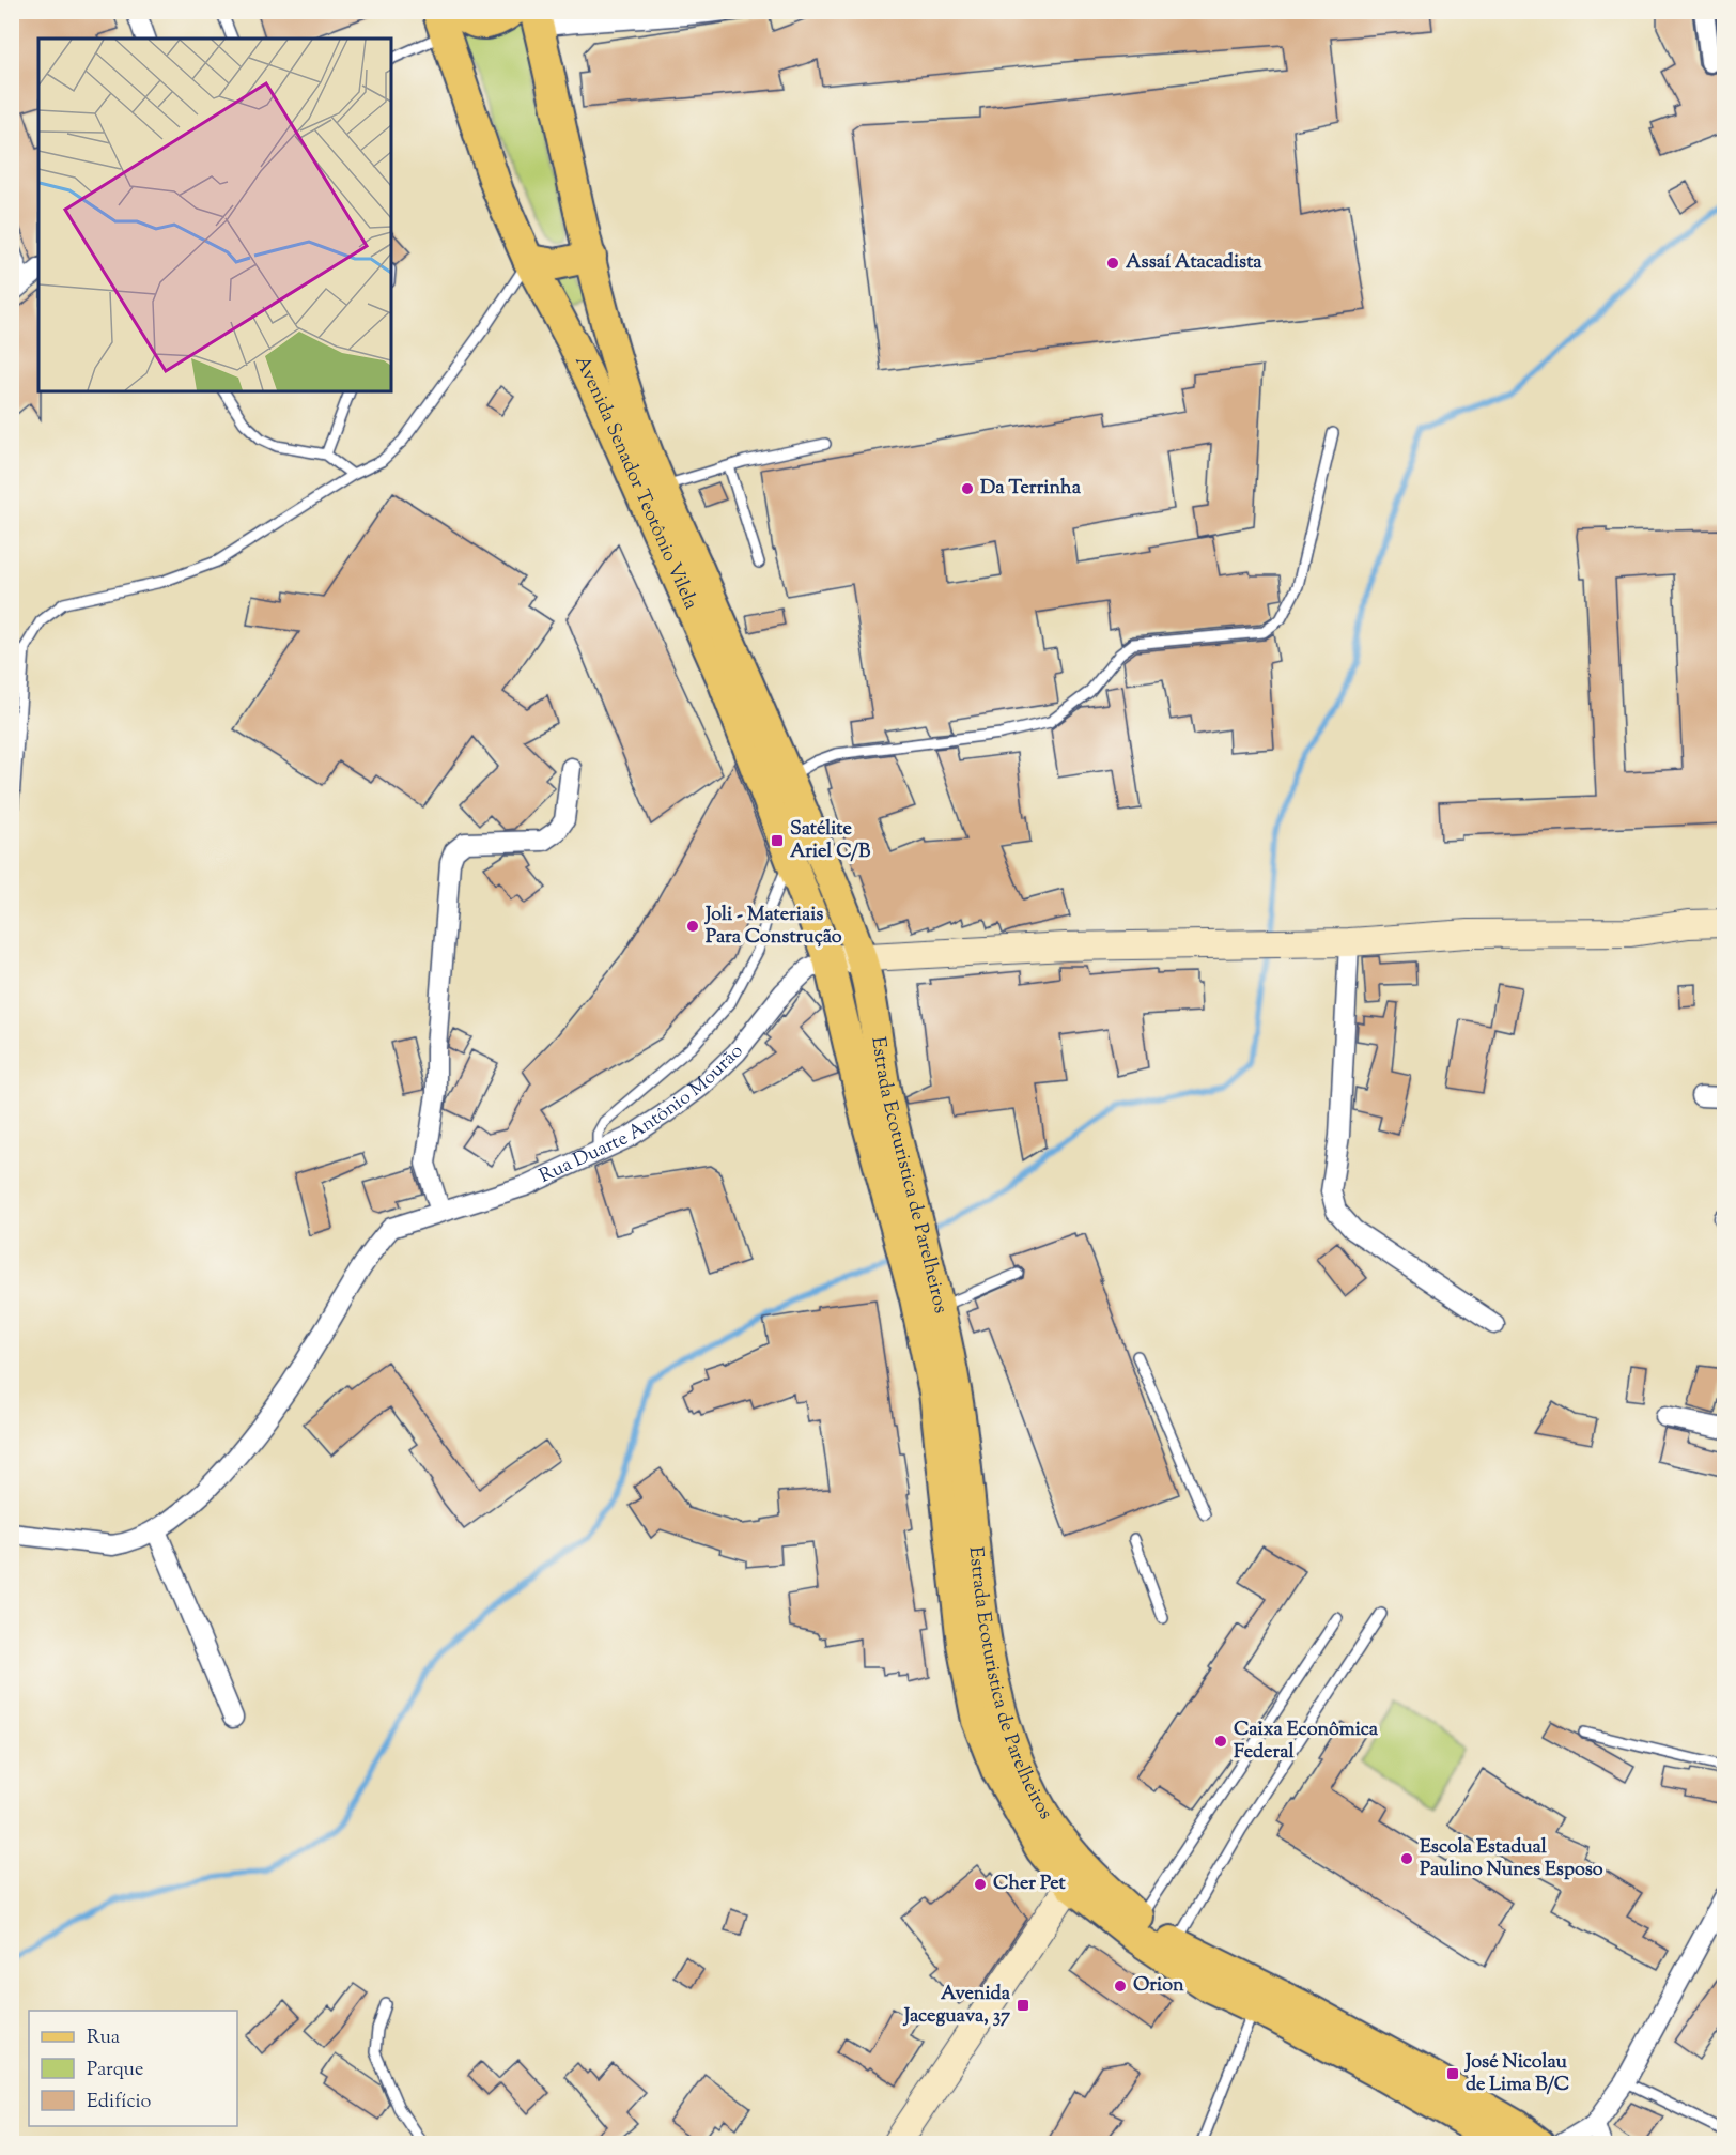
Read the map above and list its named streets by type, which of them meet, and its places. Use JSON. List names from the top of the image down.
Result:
{
  "streets": {
    "main road": ["Avenida Senador Teotônio Vilela", "Estrada Ecoturistica de Parelheiros"],
    "street": ["Rua Duarte Antônio Mourão"]
  },
  "crossings": [
    ["Avenida Senador Teotônio Vilela", "Rua Duarte Antônio Mourão"],
    ["Avenida Senador Teotônio Vilela", "Estrada Ecoturistica de Parelheiros"],
    ["Rua Duarte Antônio Mourão", "Estrada Ecoturistica de Parelheiros"]
  ],
  "places": {
    "other": [
      "Assaí Atacadista",
      "Da Terrinha",
      "Joli - Materiais Para Construção",
      "Caixa Econômica Federal",
      "Escola Estadual Paulino Nunes Esposo",
      "Cher Pet",
      "Orion"
    ],
    "transit": ["Satélite Ariel C/B", "Avenida Jaceguava, 37", "José Nicolau de Lima B/C"]
  },
  "legend": ["Rua", "Parque", "Edifício"]
}
